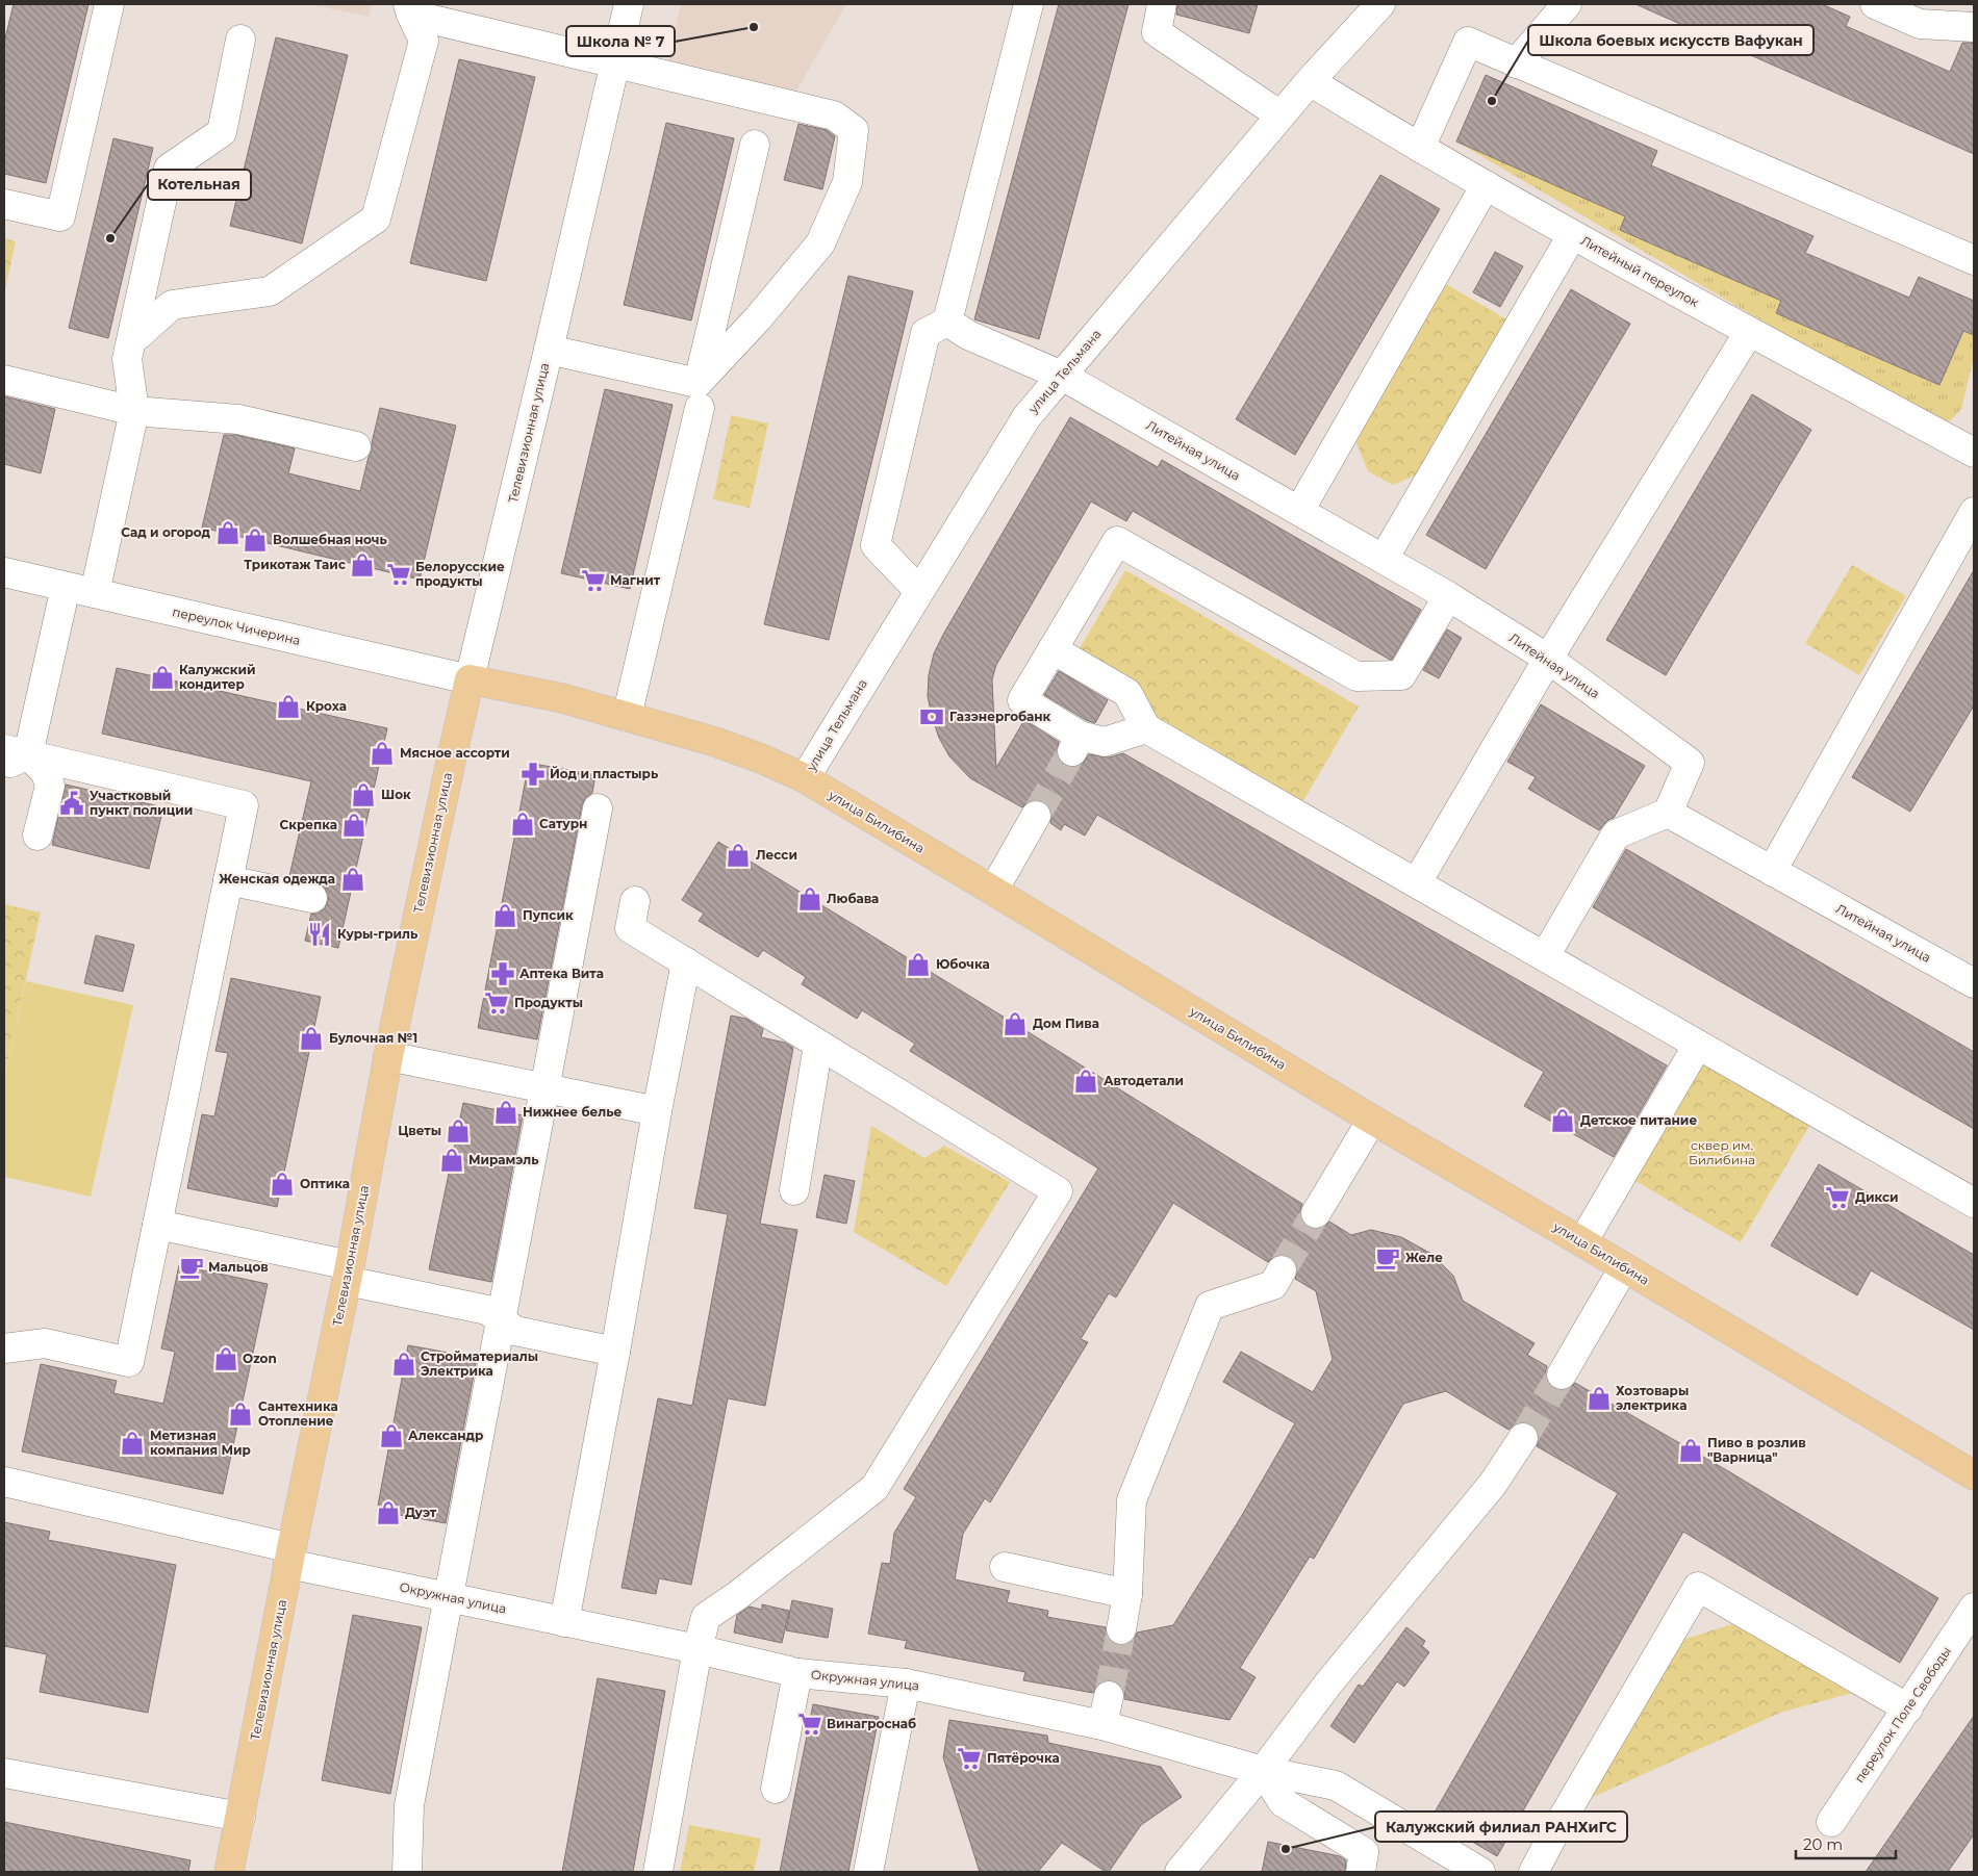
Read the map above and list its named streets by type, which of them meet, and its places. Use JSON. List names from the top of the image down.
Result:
{
  "streets": {
    "main road": ["Телевизионная улица", "улица Билибина"],
    "street": [
      "Литейный переулок",
      "улица Тельмана",
      "Литейная улица",
      "переулок Чичерина",
      "Окружная улица",
      "переулок Поле Свободы"
    ]
  },
  "crossings": [
    ["Литейный переулок", "улица Тельмана"],
    ["улица Тельмана", "Литейная улица"],
    ["улица Тельмана", "улица Билибина"],
    ["Телевизионная улица", "переулок Чичерина"],
    ["Телевизионная улица", "улица Билибина"],
    ["Телевизионная улица", "Окружная улица"],
    ["переулок Чичерина", "улица Билибина"]
  ],
  "parks": ["сквер им. Билибина"],
  "places": {
    "other": [
      "Школа № 7",
      "Школа боевых искусств Вафукан",
      "Котельная",
      "Калужский филиал РАНХиГС"
    ],
    "shop": [
      "Сад и огород",
      "Волшебная ночь",
      "Трикотаж Таис",
      "Калужский кондитер",
      "Кроха",
      "Мясное ассорти",
      "Шок",
      "Сатурн",
      "Скрепка",
      "Лесси",
      "Женская одежда",
      "Любава",
      "Пупсик",
      "Юбочка",
      "Дом Пива",
      "Булочная №1",
      "Автодетали",
      "Нижнее белье",
      "Детское питание",
      "Цветы",
      "Мирамэль",
      "Оптика",
      "Ozon",
      "Стройматериалы Электрика",
      "Хозтовары электрика",
      "Сантехника Отопление",
      "Александр",
      "Метизная компания Мир",
      "Пиво в розлив \"Варница\"",
      "Дуэт"
    ],
    "supermarket": [
      "Белорусские продукты",
      "Магнит",
      "Продукты",
      "Дикси",
      "Винагроснаб",
      "Пятёрочка"
    ],
    "bank": ["Газэнергобанк"],
    "pharmacy": ["Йод и пластырь", "Аптека Вита"],
    "public building": ["Участковый пункт полиции"],
    "restaurant": ["Куры-гриль"],
    "cafe": ["Желе", "Мальцов"]
  },
  "scale_bar": "20 m"
}
